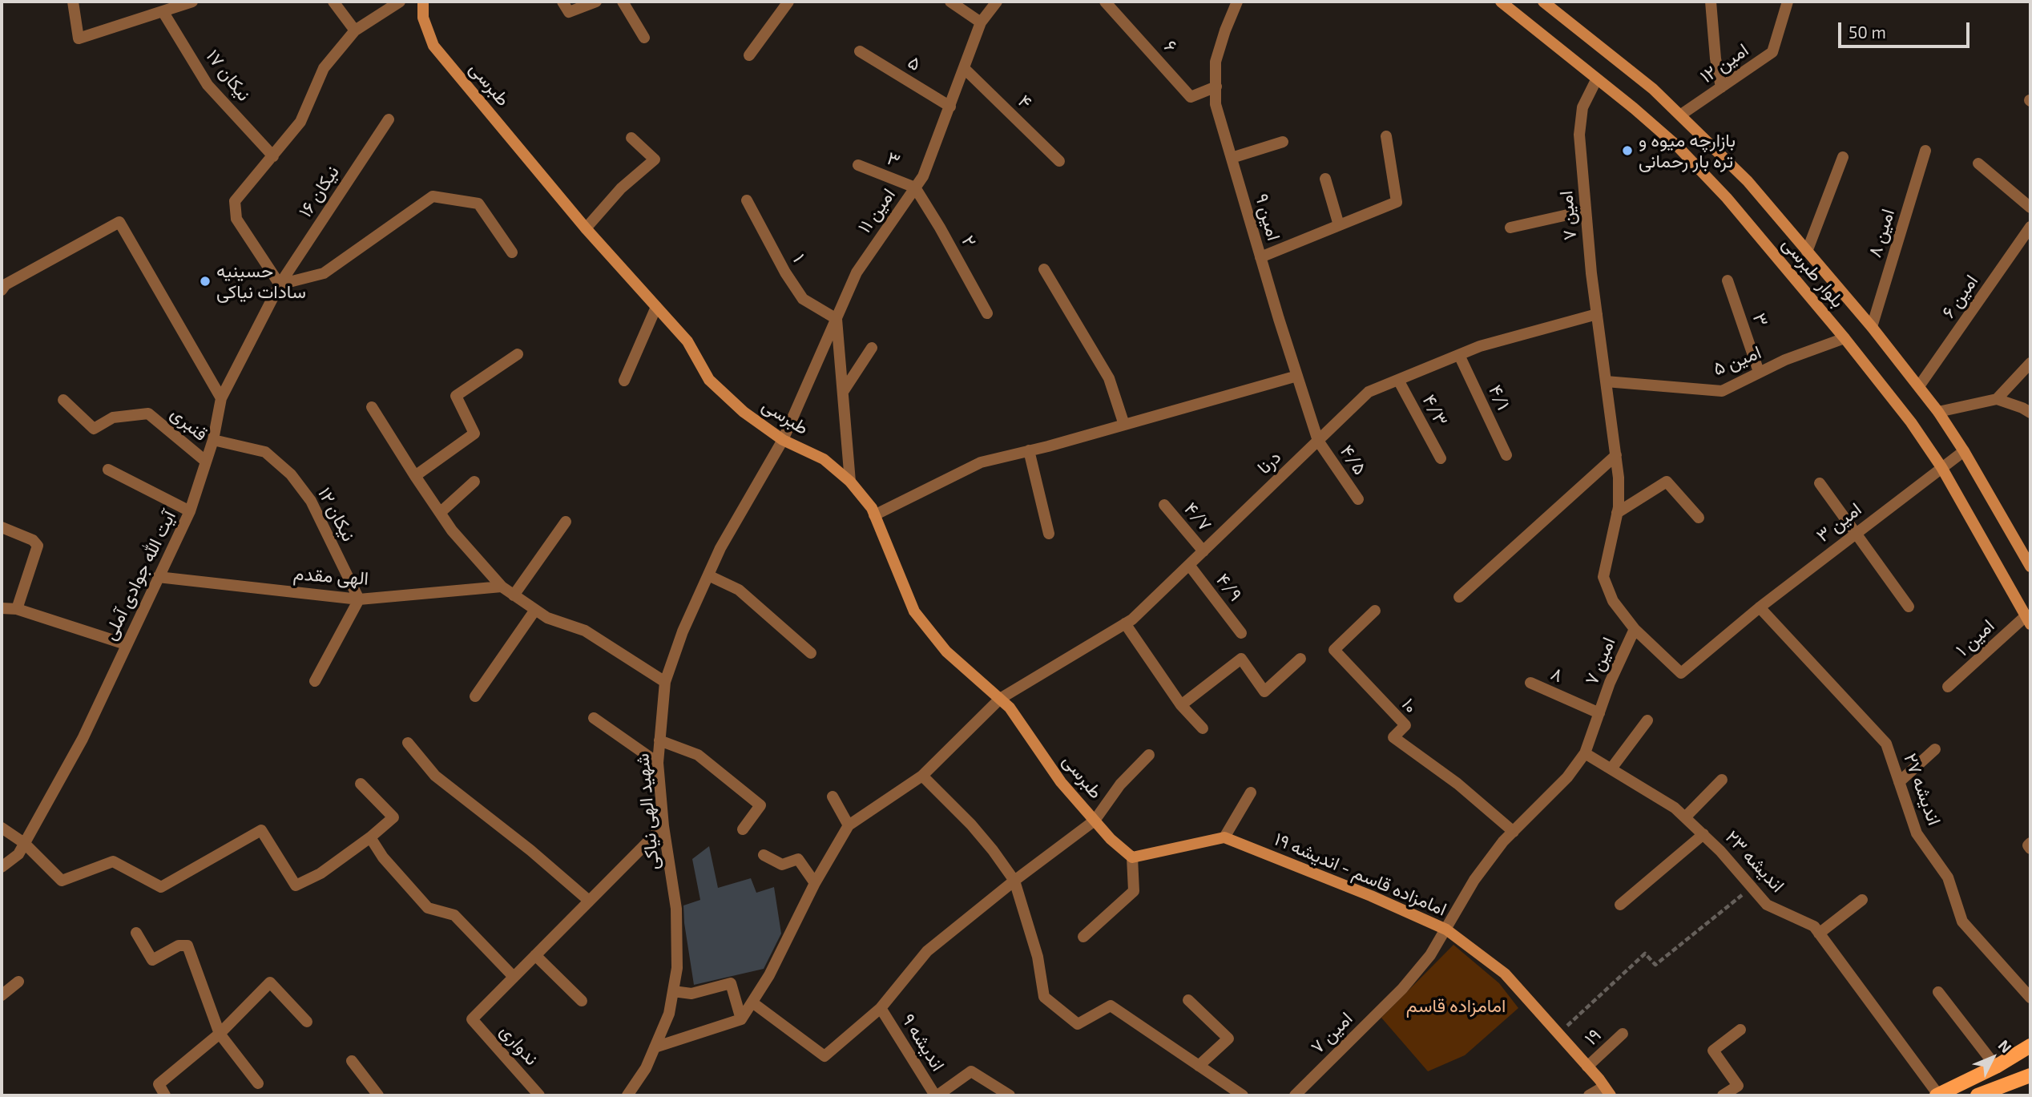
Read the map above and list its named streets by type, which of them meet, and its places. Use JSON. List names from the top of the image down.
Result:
{
  "streets": {
    "street": [
      "۶",
      "۵",
      "امین ۱۲",
      "نیکان ۱۷",
      "طبرسی",
      "۴",
      "۳",
      "نیکان ۱۶",
      "امین ۱۱",
      "امین ۷",
      "امین ۹",
      "امین ۸",
      "۲",
      "۱",
      "بلوار طبرسی",
      "امین ۶",
      "امین ۵",
      "۴/۱",
      "۴/۳",
      "قنبری",
      "۴/۵",
      "درنا",
      "نیکان ۱۲",
      "۴/۷",
      "امین ۳",
      "آیت الله جوادی آملی",
      "الهی مقدم",
      "۴/۹",
      "امین ۱",
      "۸",
      "۱۰",
      "اندیشه ۲۷",
      "شهید الهی نیاکی",
      "اندیشه ۲۳",
      "امامزاده قاسم - اندیشه ۱۹",
      "۱۹",
      "اندیشه ۹",
      "ندواری"
    ]
  },
  "crossings": [
    ["۶", "امین ۹"],
    ["۵", "امین ۱۱"],
    ["امین ۱۲", "بلوار طبرسی"],
    ["طبرسی", "امین ۱۱"],
    ["طبرسی", "درنا"],
    ["طبرسی", "شهید الهی نیاکی"],
    ["۴", "امین ۱۱"],
    ["۳", "امین ۱۱"],
    ["۳", "۲"],
    ["۳", "امین ۵"],
    ["نیکان ۱۶", "آیت الله جوادی آملی"],
    ["امین ۱۱", "۲"],
    ["امین ۱۱", "۱"],
    ["امین ۱۱", "شهید الهی نیاکی"],
    ["امین ۷", "بلوار طبرسی"],
    ["امین ۷", "امین ۵"],
    ["امین ۷", "درنا"],
    ["امین ۷", "امین ۳"],
    ["امین ۷", "۸"],
    ["امین ۷", "۱۰"],
    ["امین ۷", "اندیشه ۲۳"],
    ["امین ۷", "امامزاده قاسم - اندیشه ۱۹"],
    ["امین ۹", "۴/۵"],
    ["امین ۹", "درنا"],
    ["امین ۸", "بلوار طبرسی"],
    ["بلوار طبرسی", "امین ۶"],
    ["بلوار طبرسی", "امین ۵"],
    ["بلوار طبرسی", "امین ۳"],
    ["بلوار طبرسی", "امین ۱"],
    ["۴/۱", "درنا"],
    ["۴/۳", "درنا"],
    ["قنبری", "آیت الله جوادی آملی"],
    ["۴/۵", "درنا"],
    ["درنا", "۴/۷"],
    ["درنا", "۴/۹"],
    ["نیکان ۱۲", "آیت الله جوادی آملی"],
    ["نیکان ۱۲", "الهی مقدم"],
    ["امین ۳", "اندیشه ۲۷"],
    ["آیت الله جوادی آملی", "الهی مقدم"],
    ["امامزاده قاسم - اندیشه ۱۹", "۱۹"]
  ],
  "parks": ["امامزاده قاسم"],
  "places": ["بازارچه میوه و تره بار رحمانی", "حسینیه سادات نیاکی"],
  "scale_bar": "50 m",
  "north": "top right"
}
